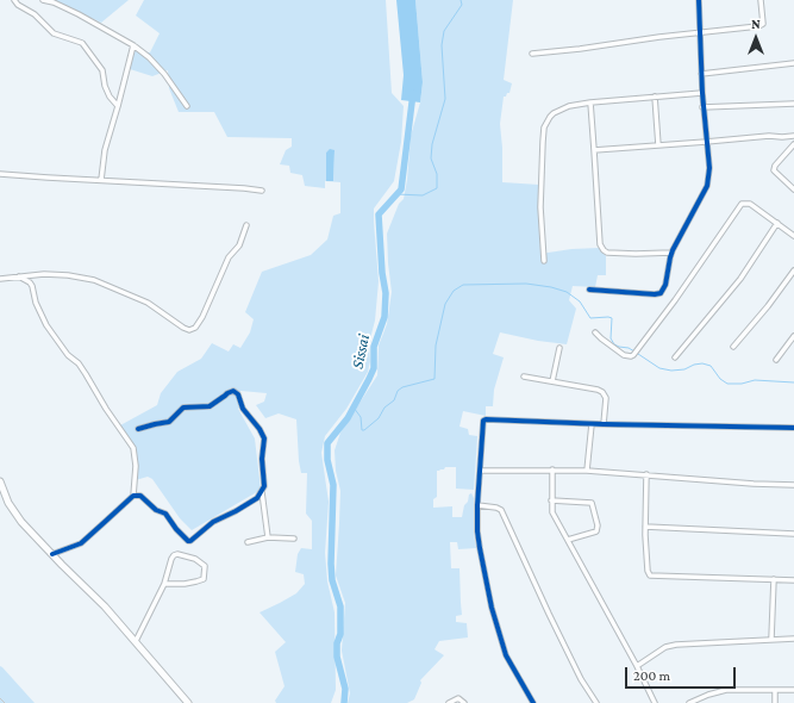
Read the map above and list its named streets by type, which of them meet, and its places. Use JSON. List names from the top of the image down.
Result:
{
  "water": ["Sissai"],
  "scale_bar": "200 m",
  "north": "top"
}
